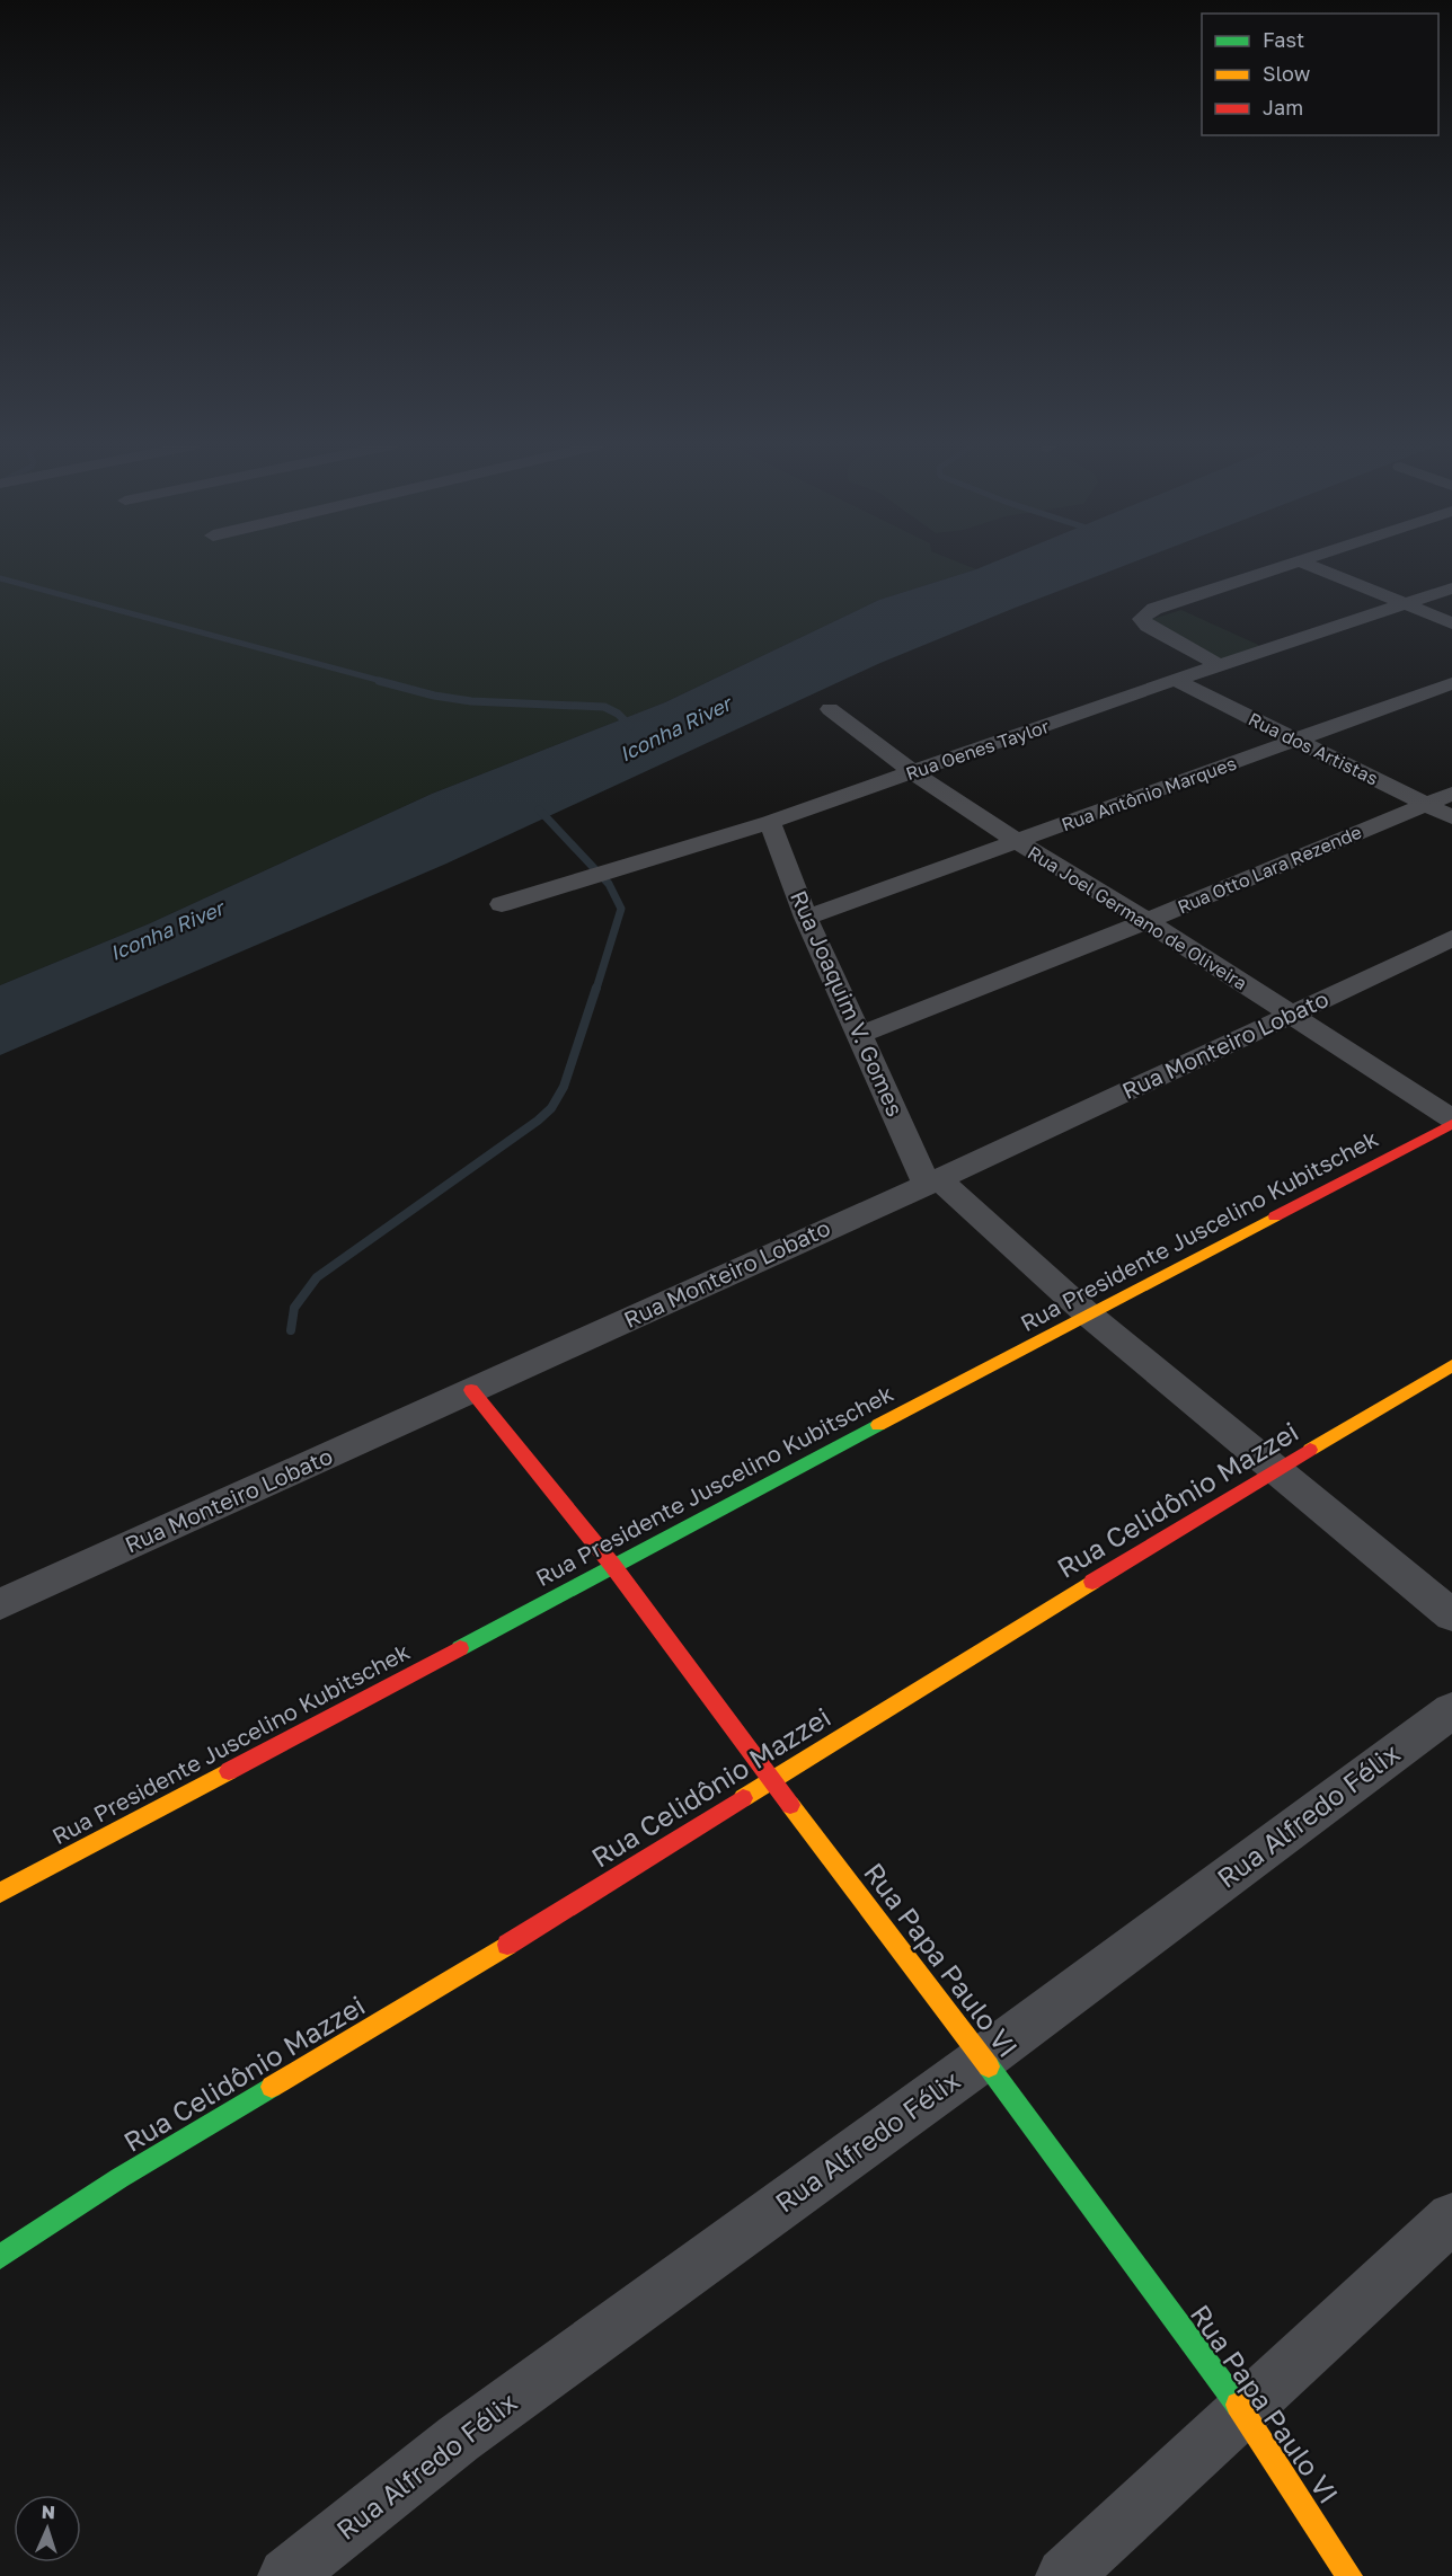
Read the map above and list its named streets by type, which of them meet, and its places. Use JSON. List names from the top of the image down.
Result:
{
  "streets": {
    "street": [
      "Rua dos Artistas",
      "Rua Oenes Taylor",
      "Rua Antônio Marques",
      "Rua Otto Lara Rezende",
      "Rua Joel Germano de Oliveira",
      "Rua Joaquim V. Gomes",
      "Rua Monteiro Lobato",
      "Rua Presidente Juscelino Kubitschek",
      "Rua Celidônio Mazzei",
      "Rua Alfredo Félix",
      "Rua Papa Paulo VI"
    ]
  },
  "crossings": [
    ["Rua dos Artistas", "Rua Oenes Taylor"],
    ["Rua dos Artistas", "Rua Antônio Marques"],
    ["Rua dos Artistas", "Rua Otto Lara Rezende"],
    ["Rua Oenes Taylor", "Rua Joel Germano de Oliveira"],
    ["Rua Oenes Taylor", "Rua Joaquim V. Gomes"],
    ["Rua Antônio Marques", "Rua Joel Germano de Oliveira"],
    ["Rua Antônio Marques", "Rua Joaquim V. Gomes"],
    ["Rua Otto Lara Rezende", "Rua Joel Germano de Oliveira"],
    ["Rua Otto Lara Rezende", "Rua Joaquim V. Gomes"],
    ["Rua Joel Germano de Oliveira", "Rua Monteiro Lobato"],
    ["Rua Joaquim V. Gomes", "Rua Monteiro Lobato"],
    ["Rua Joaquim V. Gomes", "Rua Presidente Juscelino Kubitschek"],
    ["Rua Joaquim V. Gomes", "Rua Celidônio Mazzei"],
    ["Rua Monteiro Lobato", "Rua Papa Paulo VI"],
    ["Rua Presidente Juscelino Kubitschek", "Rua Papa Paulo VI"],
    ["Rua Celidônio Mazzei", "Rua Papa Paulo VI"],
    ["Rua Alfredo Félix", "Rua Papa Paulo VI"]
  ],
  "water": ["Iconha River"],
  "legend": ["Fast", "Slow", "Jam"],
  "north": "top"
}
